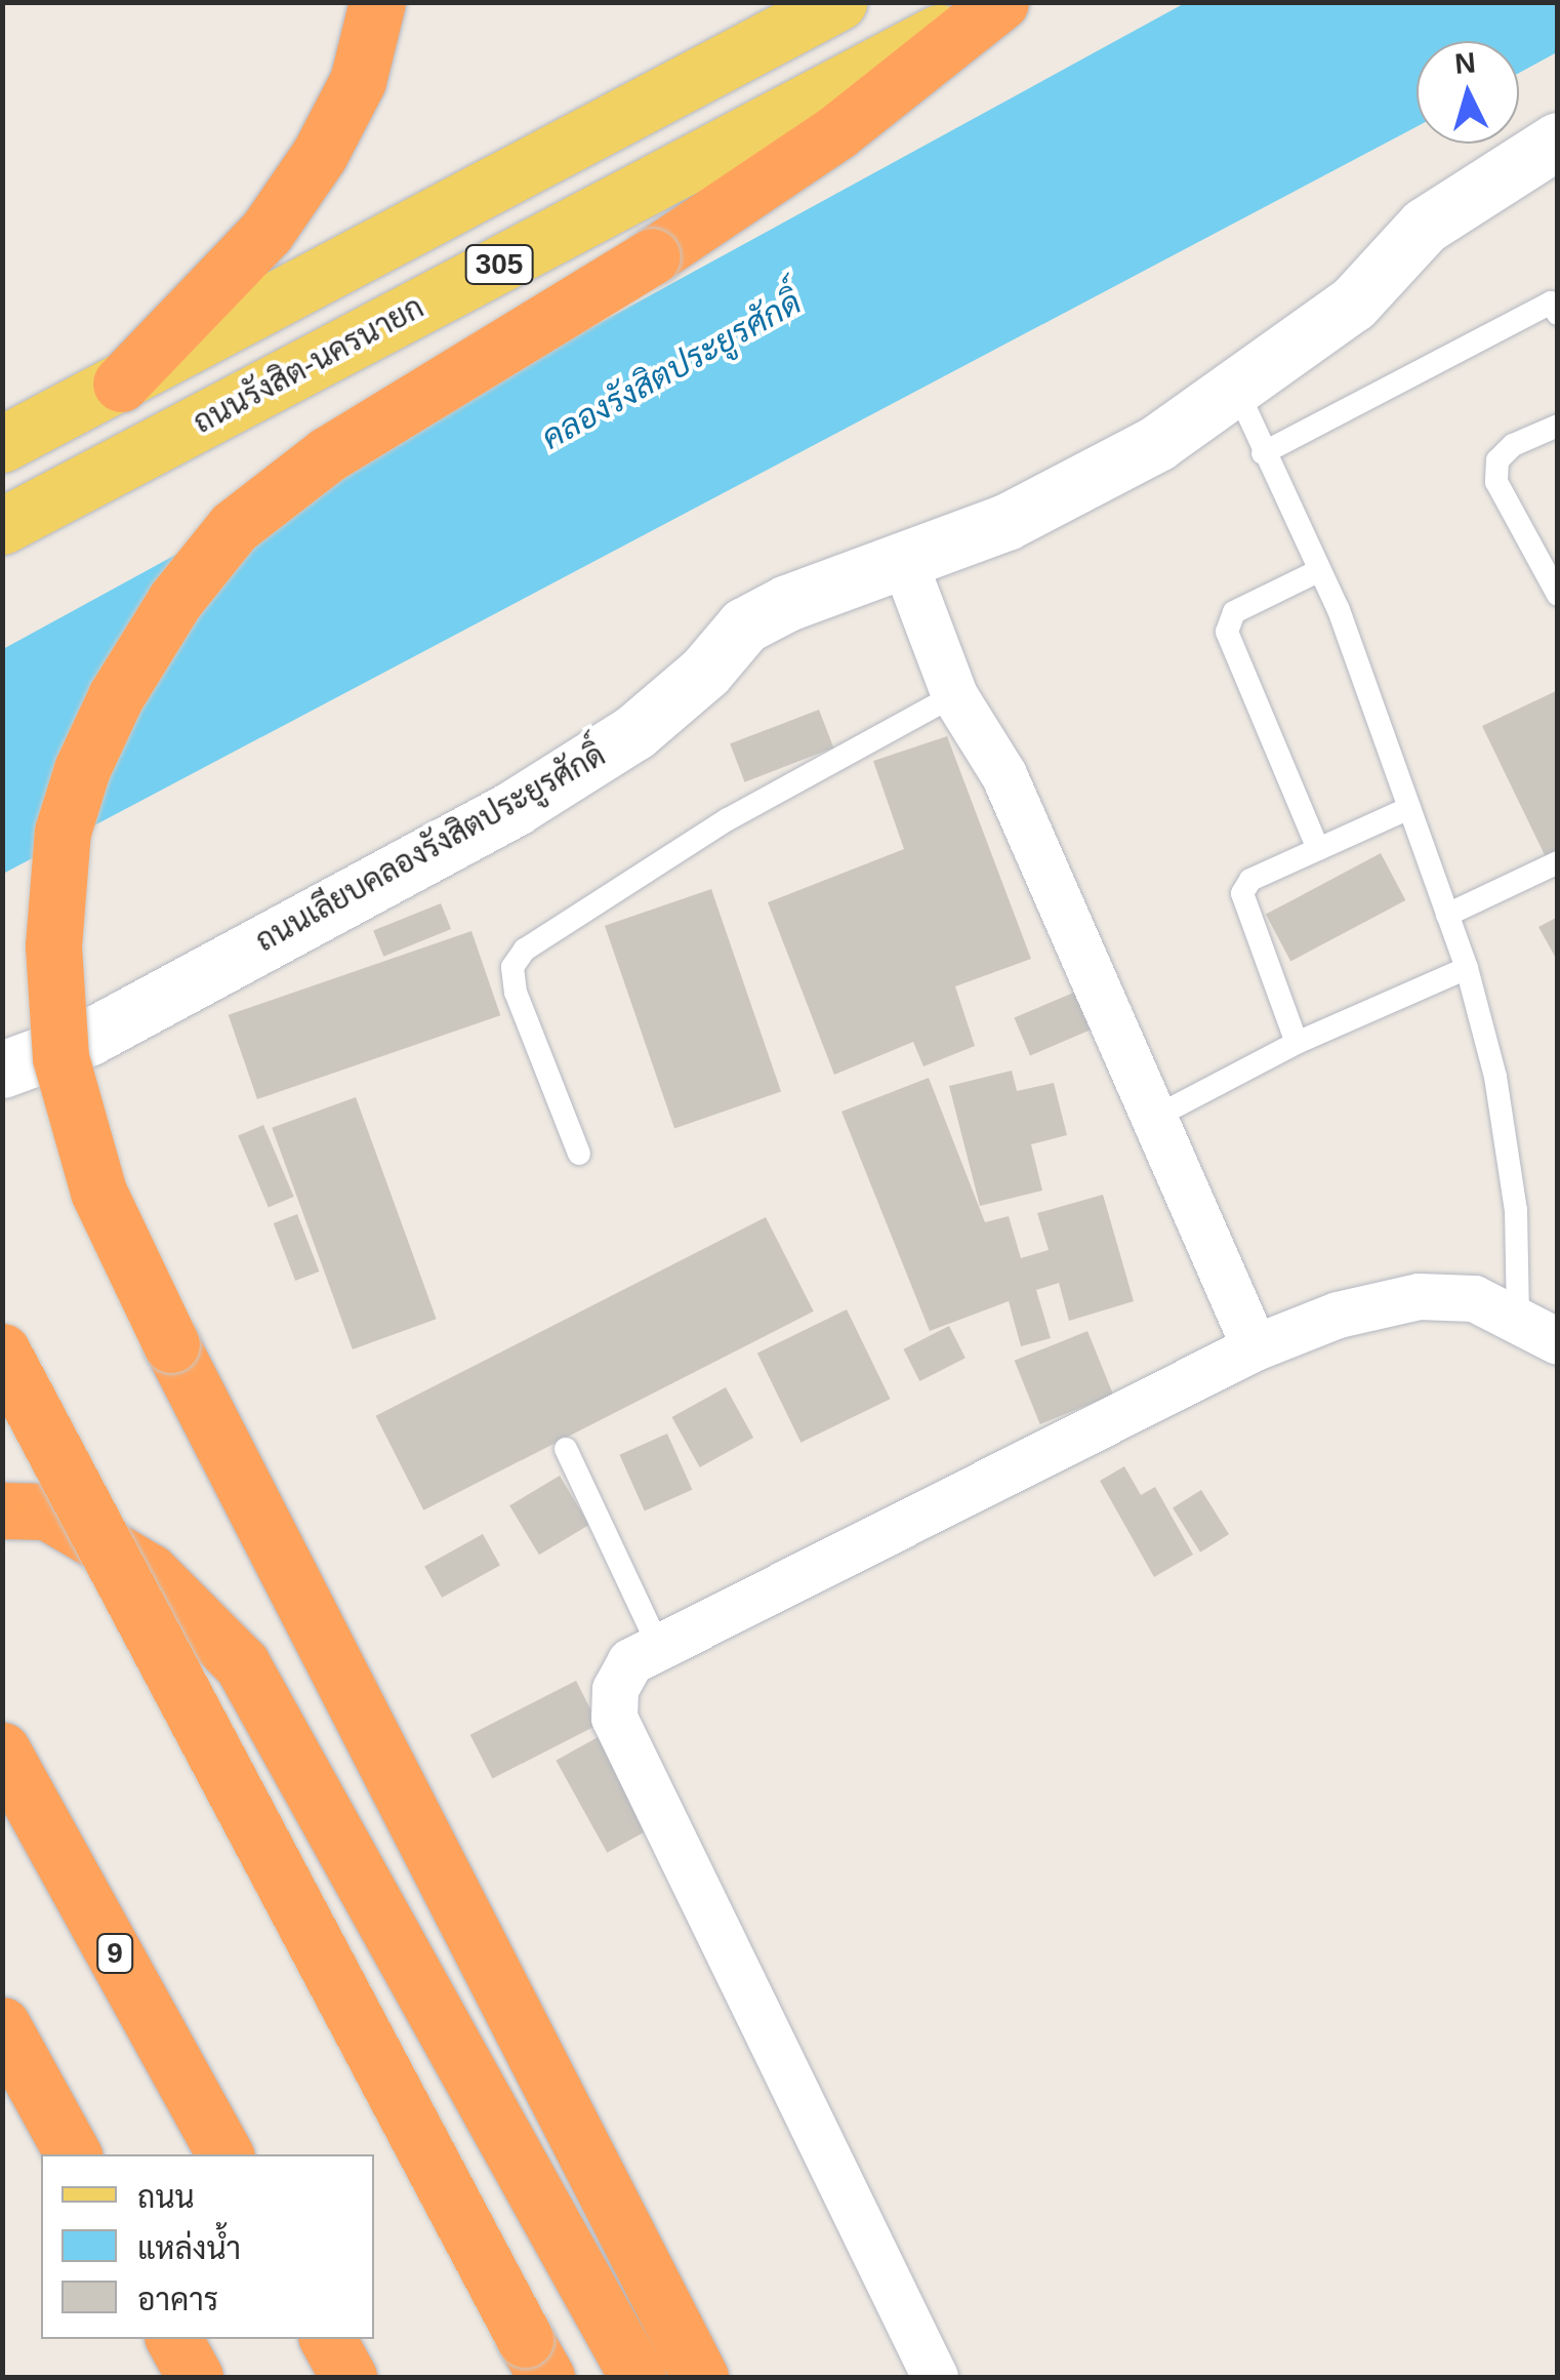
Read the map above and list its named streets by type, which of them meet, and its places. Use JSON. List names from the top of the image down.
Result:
{
  "streets": {
    "highway": ["9"],
    "main road": ["305", "ถนนรังสิต-นครนายก"],
    "street": ["ถนนเลียบคลองรังสิตประยูรศักดิ์"]
  },
  "water": ["คลองรังสิตประยูรศักดิ์"],
  "legend": ["ถนน", "แหล่งน้ำ", "อาคาร"],
  "north": "top"
}
